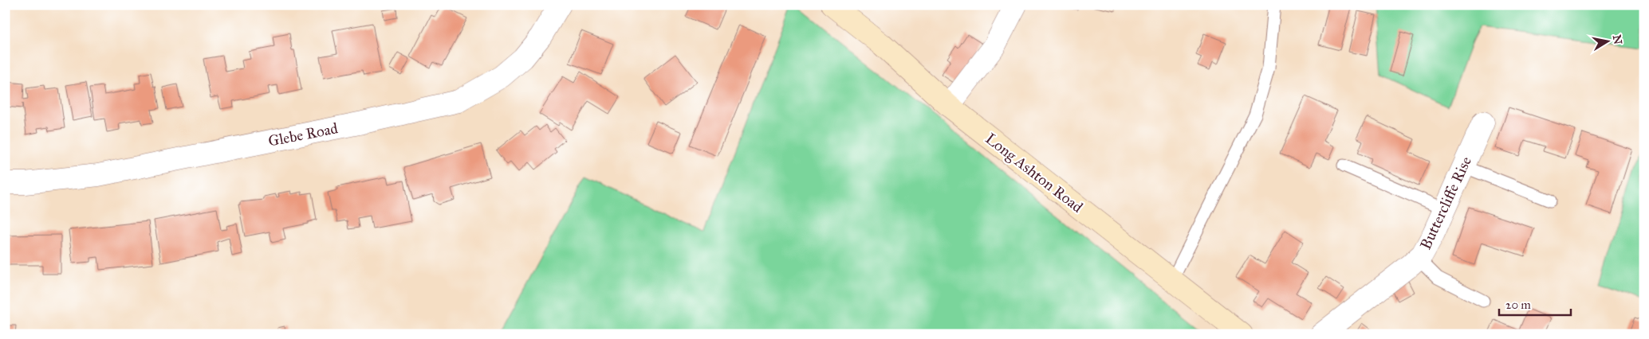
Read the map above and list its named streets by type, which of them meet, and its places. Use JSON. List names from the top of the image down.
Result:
{
  "streets": {
    "street": ["Glebe Road", "Long Ashton Road", "Buttercliffe Rise"]
  },
  "scale_bar": "20 m",
  "north": "right"
}
